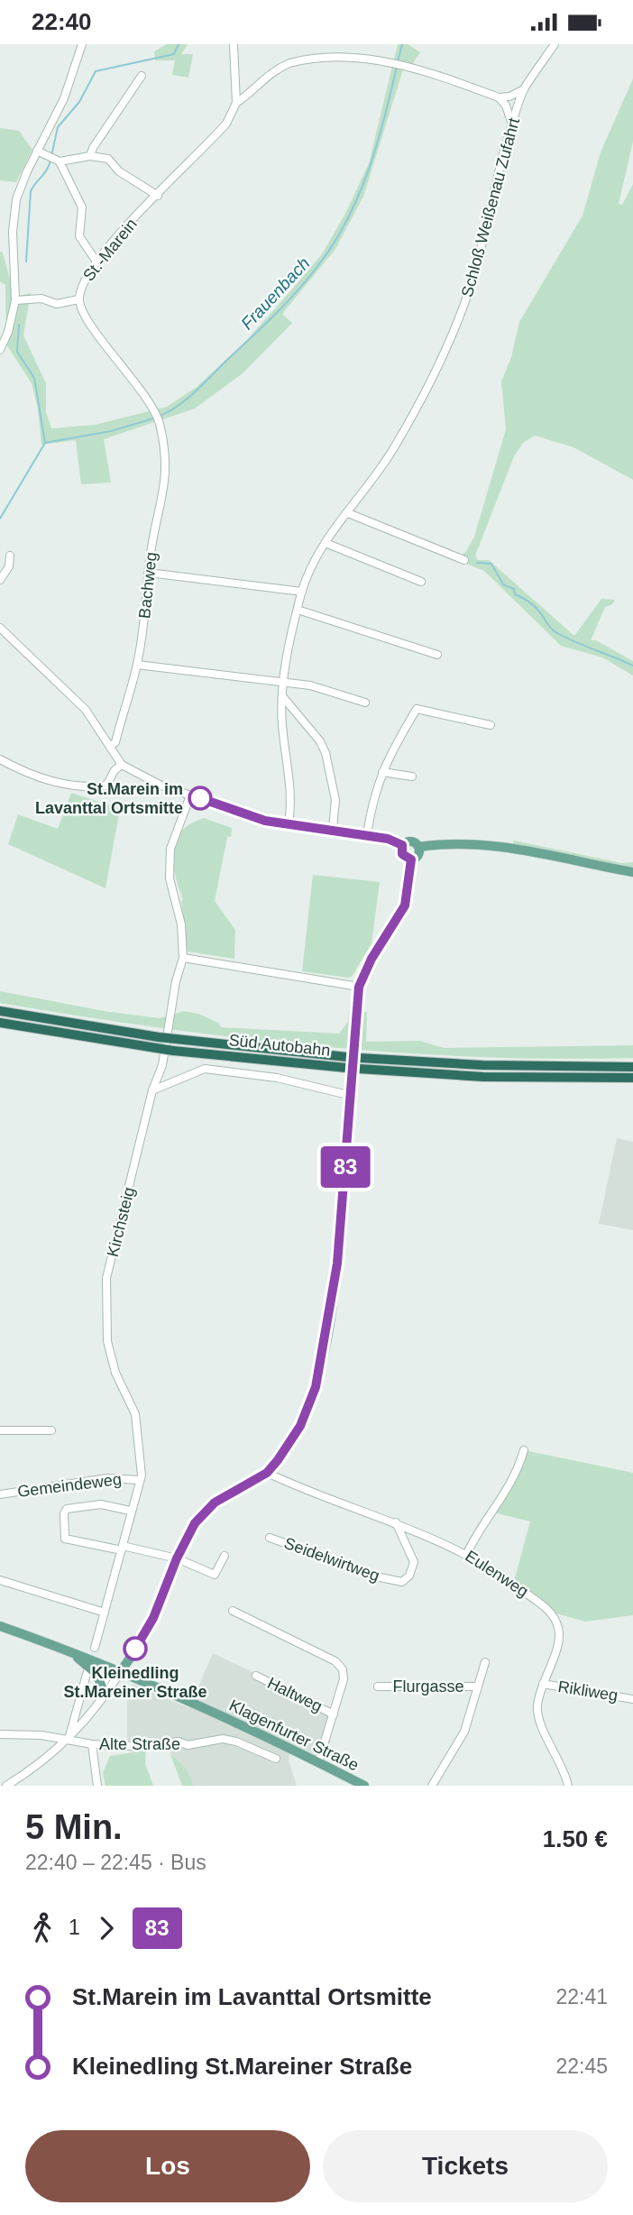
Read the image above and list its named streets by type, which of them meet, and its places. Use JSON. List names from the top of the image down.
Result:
{
  "streets": {
    "highway": ["Süd Autobahn"],
    "main road": ["Klagenfurter Straße"],
    "street": [
      "Schloß Weißenau Zufahrt",
      "St.-Marein",
      "Bachweg",
      "Kirchsteig",
      "Gemeindeweg",
      "Seidelwirtweg",
      "Eulenweg",
      "Flurgasse",
      "Rikliweg",
      "Haltweg",
      "Alte Straße"
    ]
  },
  "crossings": [
    ["St.-Marein", "Bachweg"],
    ["Kirchsteig", "Gemeindeweg"],
    ["Seidelwirtweg", "Eulenweg"],
    ["Eulenweg", "Rikliweg"]
  ],
  "water": ["Frauenbach"],
  "places": ["St.Marein im Lavanttal Ortsmitte", "Kleinedling St.Mareiner Straße"],
  "lines": ["bus line 83"],
  "page": {
    "status": "22:40",
    "on_map": "83",
    "heading": ["5 Min.", "22:40 – 22:45 · Bus", "1.50 €"],
    "legs": ["1", "83"],
    "list": [
      {
        "name": "St.Marein im Lavanttal Ortsmitte",
        "value": "22:41"
      },
      {
        "name": "Kleinedling St.Mareiner Straße",
        "value": "22:45"
      }
    ],
    "buttons": ["Los", "Tickets"]
  }
}
